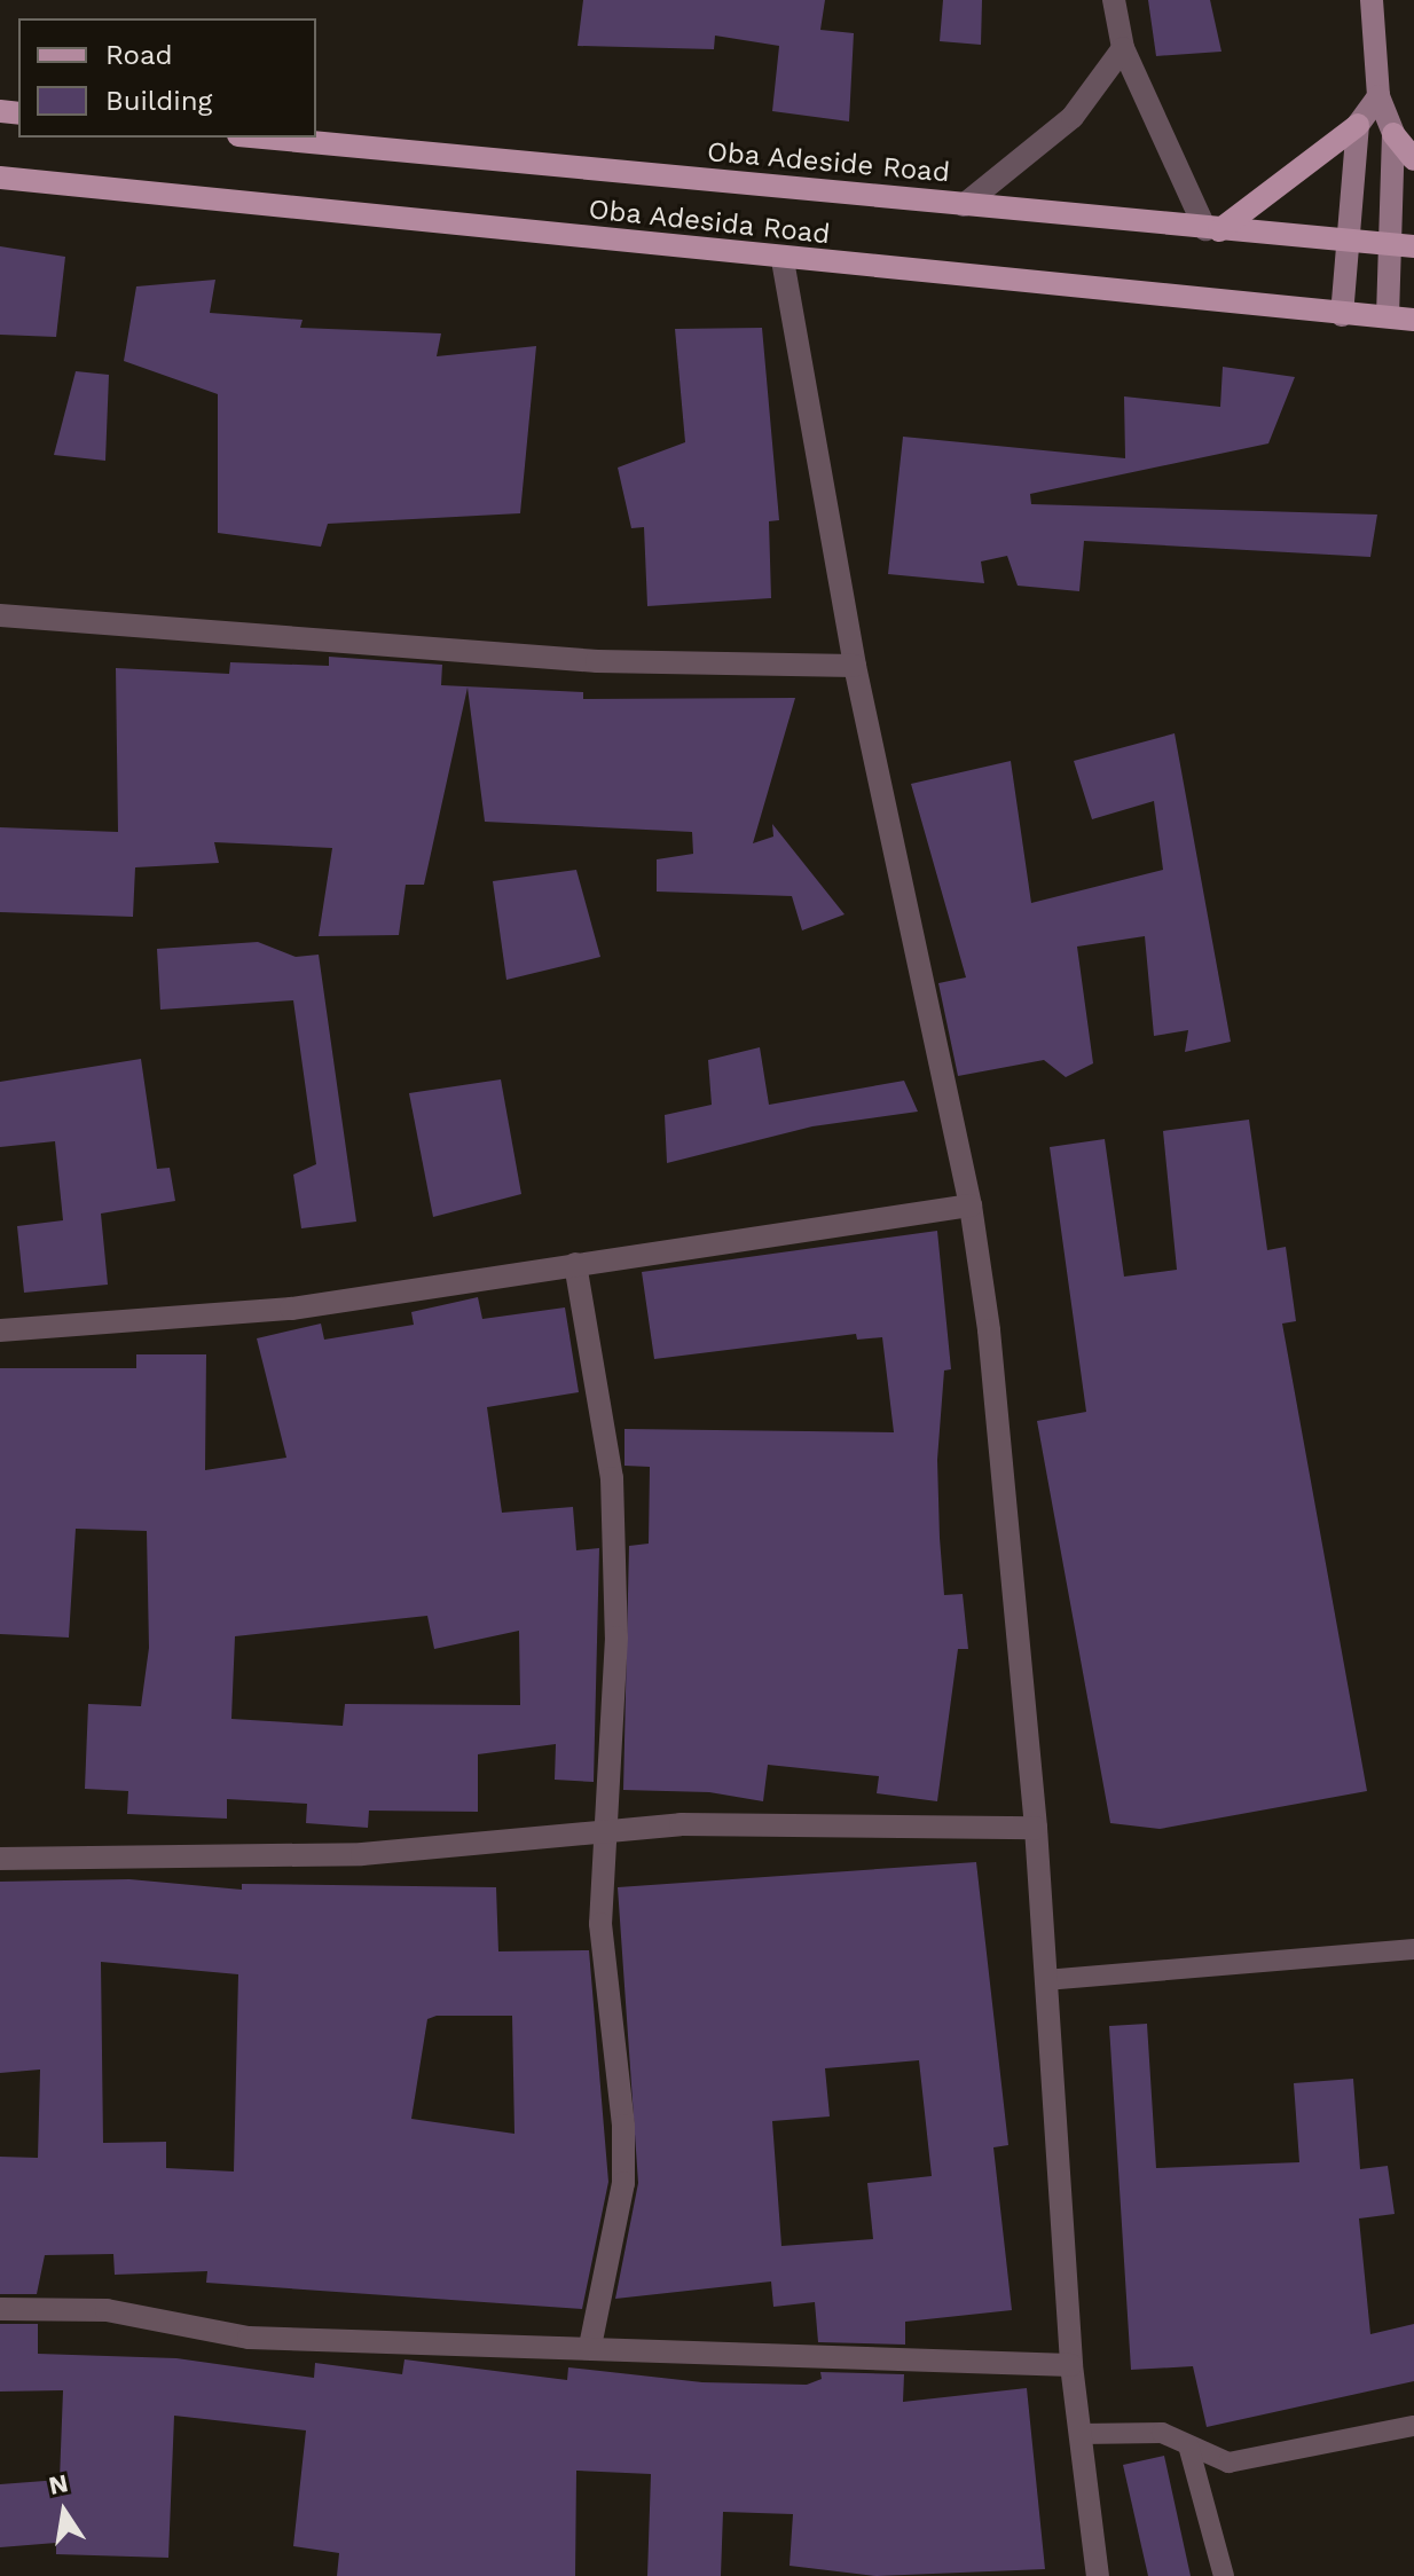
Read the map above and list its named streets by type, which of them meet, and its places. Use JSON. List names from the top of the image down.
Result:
{
  "streets": {
    "main road": ["Oba Adeside Road", "Oba Adesida Road"]
  },
  "legend": ["Road", "Building"],
  "north": "top"
}
